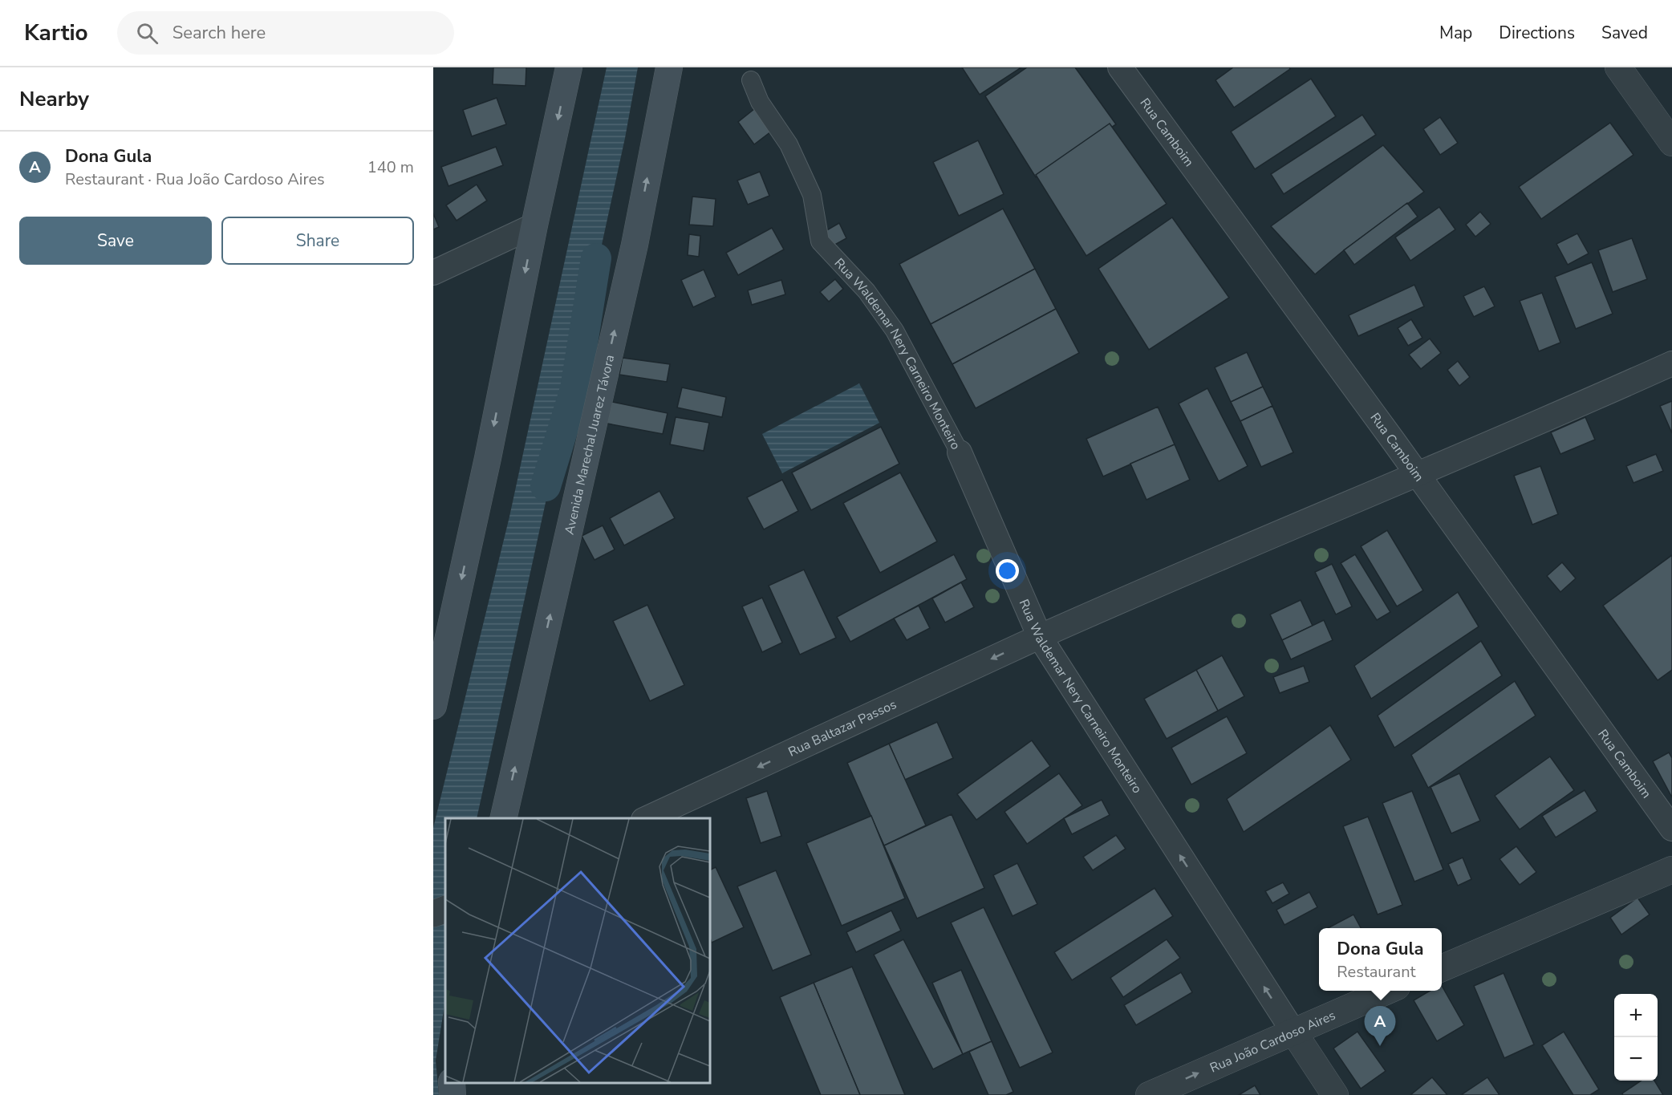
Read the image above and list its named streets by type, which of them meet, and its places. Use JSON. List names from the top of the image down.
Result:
{
  "streets": {
    "main road": ["Avenida Marechal Juarez Távora"],
    "street": [
      "Rua Camboim",
      "Rua Waldemar Nery Carneiro Monteiro",
      "Rua Baltazar Passos",
      "Rua João Cardoso Aires"
    ]
  },
  "crossings": [
    ["Rua Camboim", "Rua Baltazar Passos"],
    ["Rua Waldemar Nery Carneiro Monteiro", "Rua Baltazar Passos"],
    ["Rua Waldemar Nery Carneiro Monteiro", "Rua João Cardoso Aires"]
  ],
  "one_way": ["Rua Waldemar Nery Carneiro Monteiro", "Rua Baltazar Passos", "Rua João Cardoso Aires"],
  "page": {
    "header": "Kartio",
    "search": "Search here",
    "nav": ["Map", "Directions", "Saved"],
    "heading": "Nearby",
    "list": [
      {
        "mark": "A",
        "name": "Dona Gula",
        "note": "Restaurant · Rua João Cardoso Aires",
        "value": "140 m"
      }
    ],
    "buttons": ["Save", "Share"],
    "popup": ["Dona Gula", "Restaurant"],
    "map_buttons": ["+", "−"],
    "pins": "A"
  }
}
